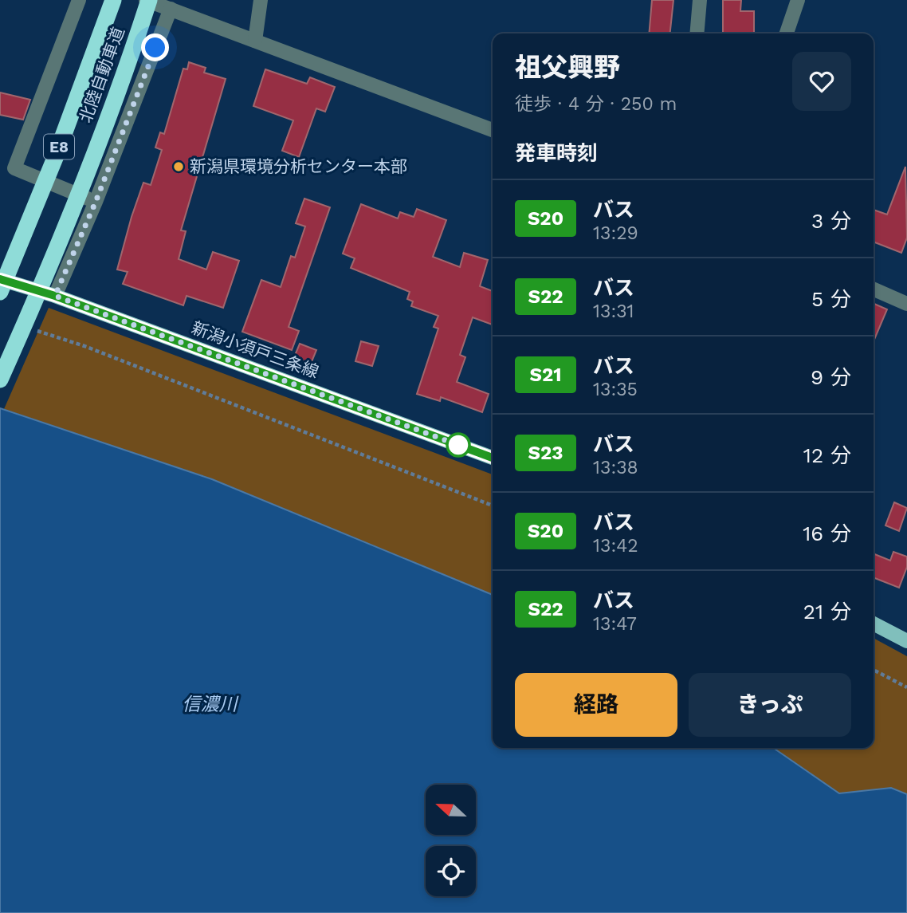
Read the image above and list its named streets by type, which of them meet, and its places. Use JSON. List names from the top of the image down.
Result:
{
  "streets": {
    "highway": ["北陸自動車道", "E8"],
    "main road": ["新潟小須戸三条線"]
  },
  "water": ["信濃川"],
  "places": ["新潟県環境分析センター本部"],
  "lines": ["bus line S20"],
  "north": "left",
  "page": {
    "heading": [
      ["祖父興野", "徒歩 · 4 分 · 250 m"],
      "発車時刻"
    ],
    "list": [
      {
        "mark": "S20",
        "name": "バス",
        "note": "13:29",
        "value": "3 分"
      },
      {
        "mark": "S22",
        "name": "バス",
        "note": "13:31",
        "value": "5 分"
      },
      {
        "mark": "S21",
        "name": "バス",
        "note": "13:35",
        "value": "9 分"
      },
      {
        "mark": "S23",
        "name": "バス",
        "note": "13:38",
        "value": "12 分"
      },
      {
        "mark": "S20",
        "name": "バス",
        "note": "13:42",
        "value": "16 分"
      },
      {
        "mark": "S22",
        "name": "バス",
        "note": "13:47",
        "value": "21 分"
      }
    ],
    "buttons": ["経路", "きっぷ"]
  }
}
